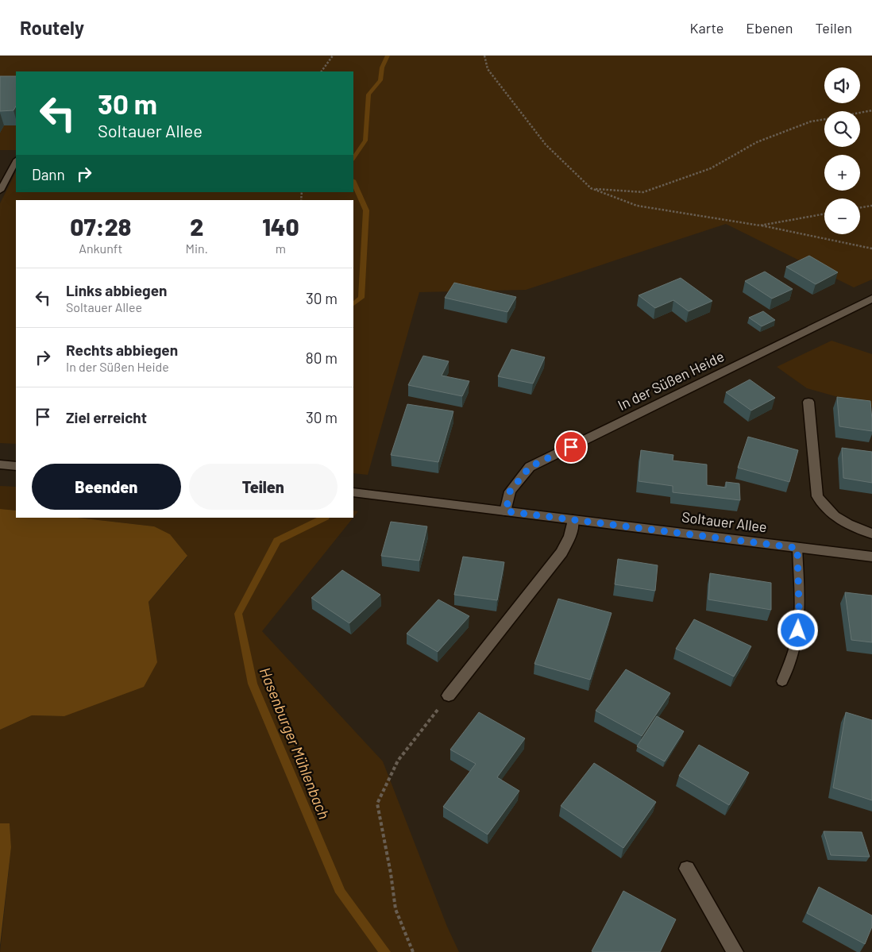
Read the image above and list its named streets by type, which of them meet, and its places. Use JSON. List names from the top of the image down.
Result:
{
  "streets": {
    "street": ["In der Süßen Heide", "Soltauer Allee"]
  },
  "crossings": [
    ["In der Süßen Heide", "Soltauer Allee"]
  ],
  "water": ["Hasenburger Mühlenbach"],
  "page": {
    "header": "Routely",
    "nav": ["Karte", "Ebenen", "Teilen"],
    "map_buttons": ["+", "−"],
    "turn": ["30 m", "Soltauer Allee"],
    "then": "Dann",
    "eta": [
      "07:28",
      "Ankunft",
      "2",
      "Min.",
      "140",
      "m"
    ],
    "list": [
      {
        "name": "Links abbiegen",
        "note": "Soltauer Allee",
        "value": "30 m"
      },
      {
        "name": "Rechts abbiegen",
        "note": "In der Süßen Heide",
        "value": "80 m"
      },
      {
        "name": "Ziel erreicht",
        "value": "30 m"
      }
    ],
    "buttons": ["Beenden", "Teilen"]
  }
}
